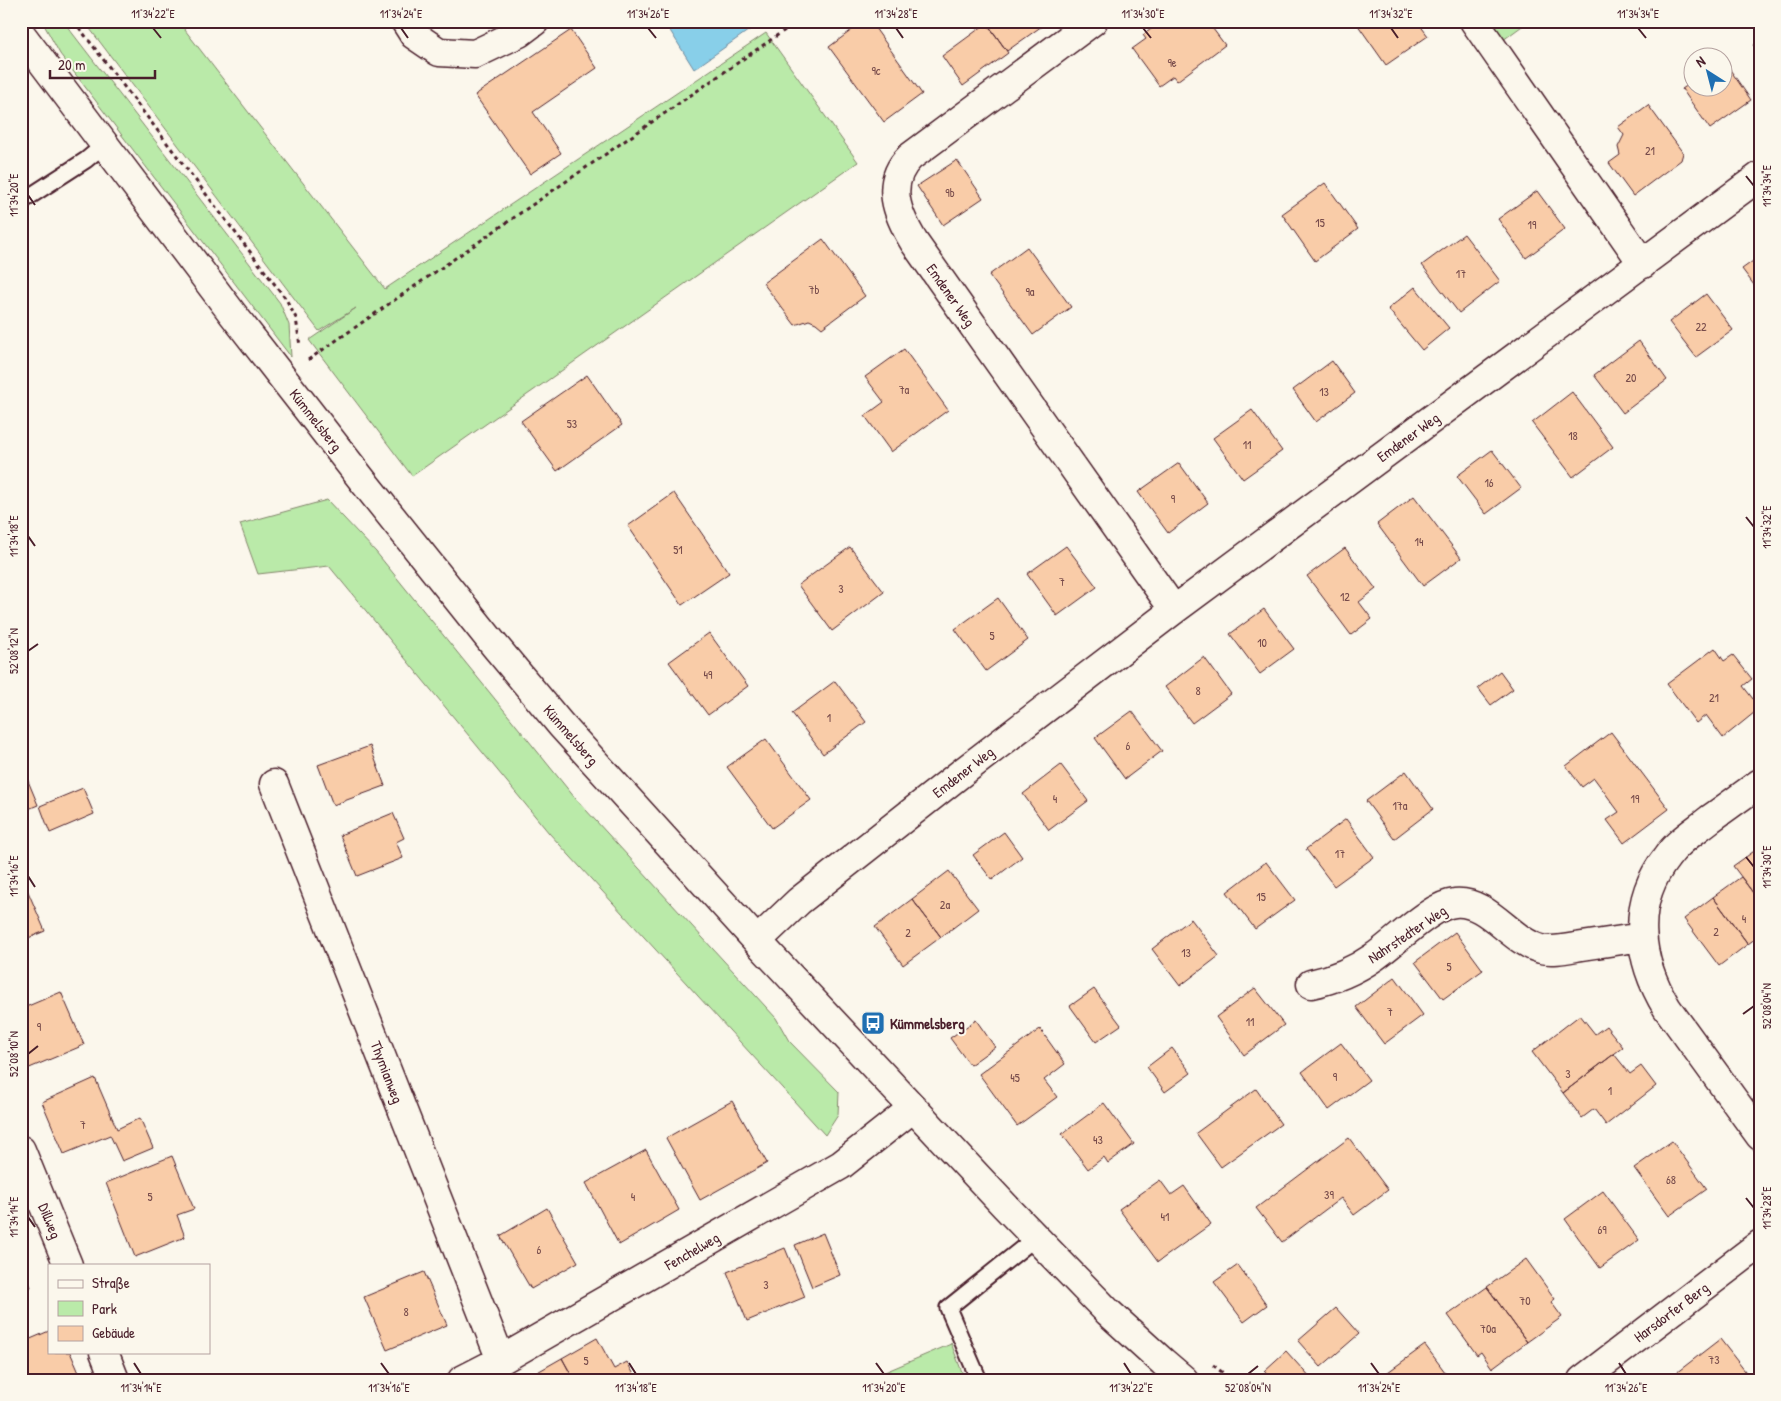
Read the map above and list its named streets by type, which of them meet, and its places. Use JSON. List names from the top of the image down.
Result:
{
  "streets": {
    "street": [
      "Emdener Weg",
      "Kümmelsberg",
      "Nahrstedter Weg",
      "Thymianweg",
      "Dillweg",
      "Fenchelweg",
      "Harsdorfer Berg"
    ]
  },
  "crossings": [
    ["Emdener Weg", "Kümmelsberg"],
    ["Kümmelsberg", "Fenchelweg"],
    ["Thymianweg", "Fenchelweg"]
  ],
  "places": {
    "bus stop": ["Kümmelsberg"]
  },
  "house_numbers": [
    "9e",
    "9c",
    "21",
    "9b",
    "15",
    "19",
    "17",
    "7b",
    "9a",
    "22",
    "20",
    "7a",
    "13",
    "53",
    "18",
    "11",
    "16",
    "9",
    "14",
    "51",
    "7",
    "3",
    "12",
    "5",
    "10",
    "49",
    "8",
    "21",
    "1",
    "6",
    "4",
    "19",
    "17a",
    "17",
    "15",
    "2a",
    "4",
    "2",
    "2",
    "13",
    "5",
    "7",
    "11",
    "9",
    "3",
    "9",
    "45",
    "1",
    "7",
    "43",
    "68",
    "39",
    "5",
    "4",
    "41",
    "69",
    "6",
    "3",
    "70",
    "8",
    "70a",
    "73",
    "5"
  ],
  "legend": ["Straße", "Park", "Gebäude"],
  "scale_bar": "20 m",
  "north": "top left",
  "coordinates": [
    "11°34'22\"E",
    "11°34'24\"E",
    "11°34'26\"E",
    "11°34'28\"E",
    "11°34'30\"E",
    "11°34'32\"E",
    "11°34'34\"E",
    "11°34'20\"E",
    "11°34'18\"E",
    "52°08'12\"N",
    "11°34'16\"E",
    "52°08'04\"N",
    "52°08'10\"N",
    "11°34'14\"E"
  ]
}
